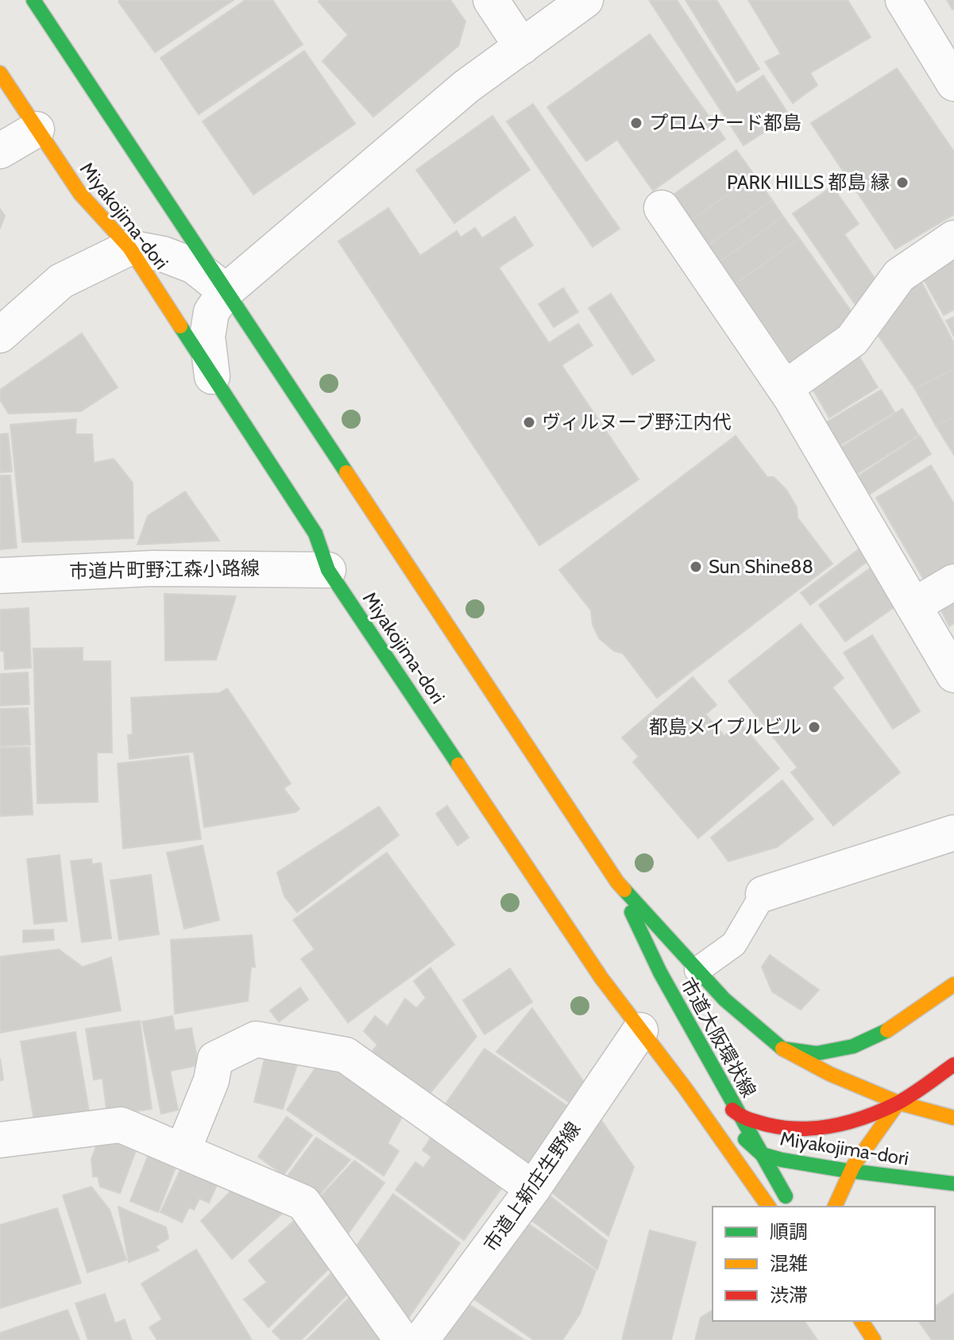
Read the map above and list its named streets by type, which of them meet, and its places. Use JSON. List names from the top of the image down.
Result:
{
  "streets": {
    "main road": ["Miyakojima-dori", "市道大阪環状線"],
    "street": ["市道片町野江森小路線", "市道上新庄生野線"]
  },
  "crossings": [
    ["Miyakojima-dori", "市道片町野江森小路線"],
    ["Miyakojima-dori", "市道大阪環状線"],
    ["Miyakojima-dori", "市道上新庄生野線"]
  ],
  "places": [
    "プロムナード都島",
    "PARK HILLS 都島 縁",
    "ヴィルヌーブ野江内代",
    "Sun Shine88",
    "都島メイプルビル"
  ],
  "legend": ["順調", "混雑", "渋滞"]
}
